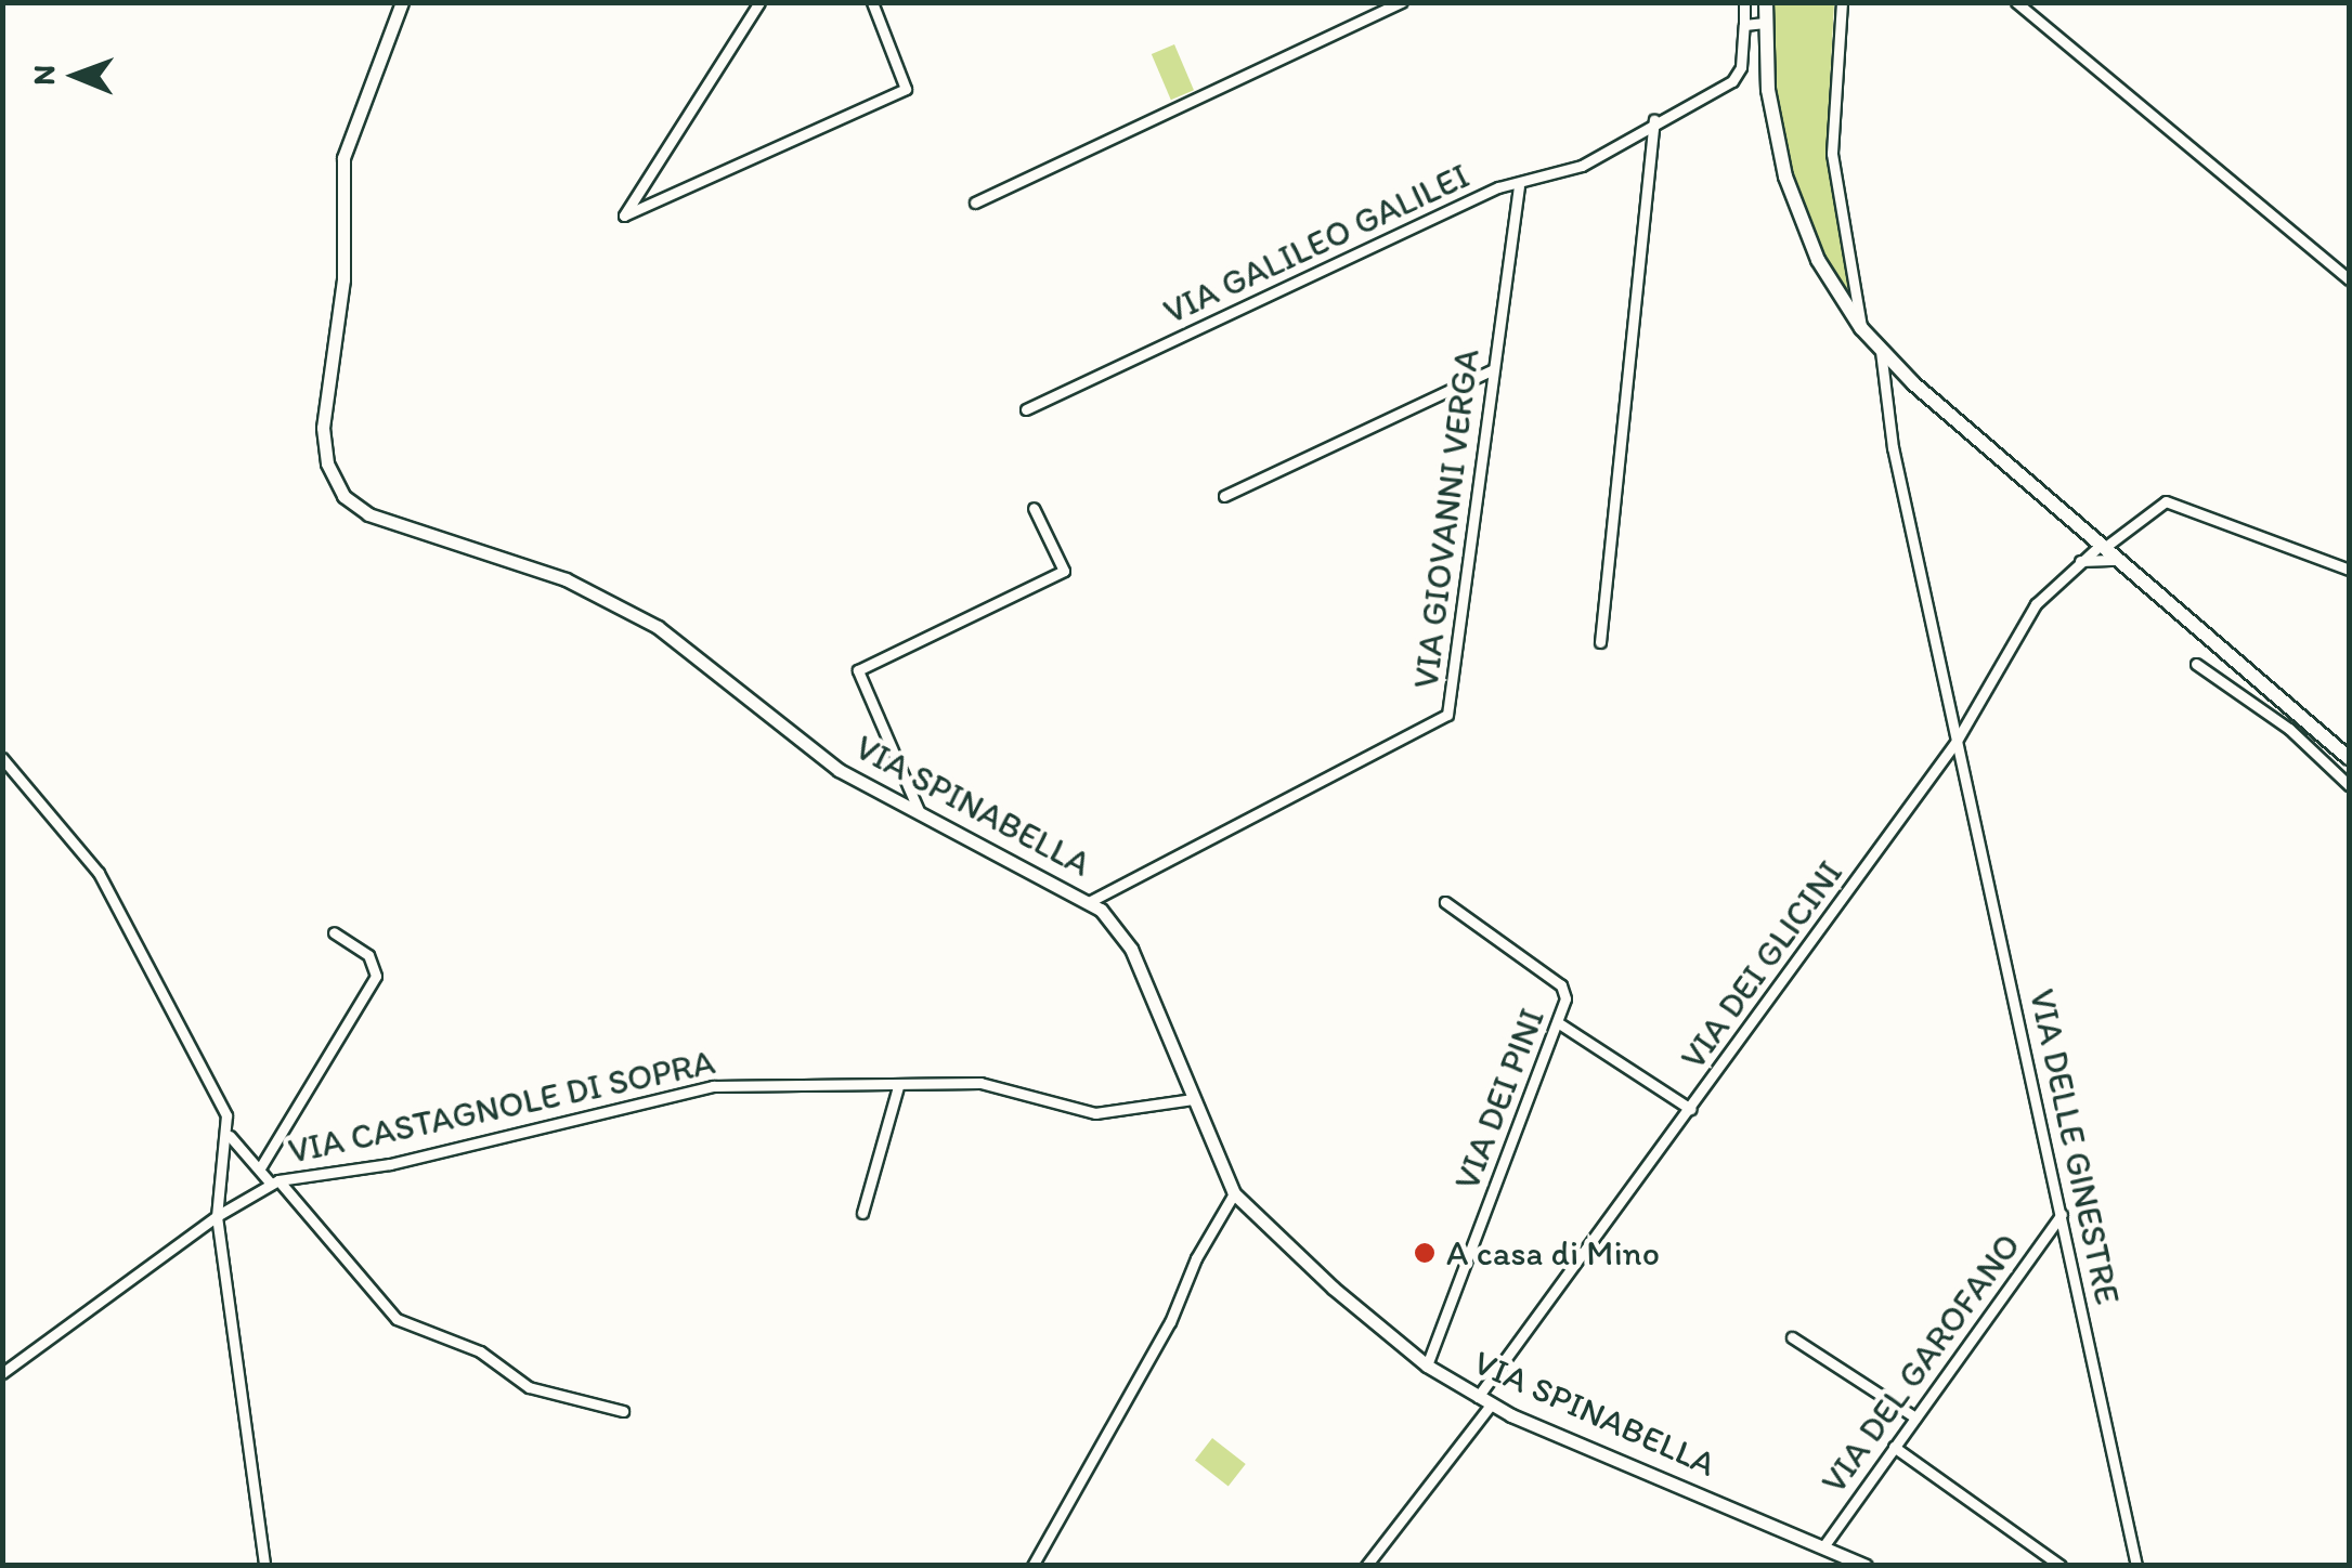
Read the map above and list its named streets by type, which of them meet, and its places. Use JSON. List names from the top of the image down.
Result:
{
  "streets": {
    "street": [
      "VIA GALILEO GALILEI",
      "VIA GIOVANNI VERGA",
      "VIA SPINABELLA",
      "VIA DEI GLICINI",
      "VIA DEI PINI",
      "VIA CASTAGNOLE DI SOPRA",
      "VIA DELLE GINESTRE",
      "VIA DEL GAROFANO"
    ]
  },
  "crossings": [
    ["VIA GALILEO GALILEI", "VIA GIOVANNI VERGA"],
    ["VIA GIOVANNI VERGA", "VIA SPINABELLA"],
    ["VIA SPINABELLA", "VIA DEI GLICINI"],
    ["VIA SPINABELLA", "VIA DEI PINI"],
    ["VIA SPINABELLA", "VIA CASTAGNOLE DI SOPRA"],
    ["VIA SPINABELLA", "VIA DEL GAROFANO"],
    ["VIA DEI GLICINI", "VIA DELLE GINESTRE"],
    ["VIA DELLE GINESTRE", "VIA DEL GAROFANO"]
  ],
  "places": ["A casa di Mino"],
  "north": "left"
}
